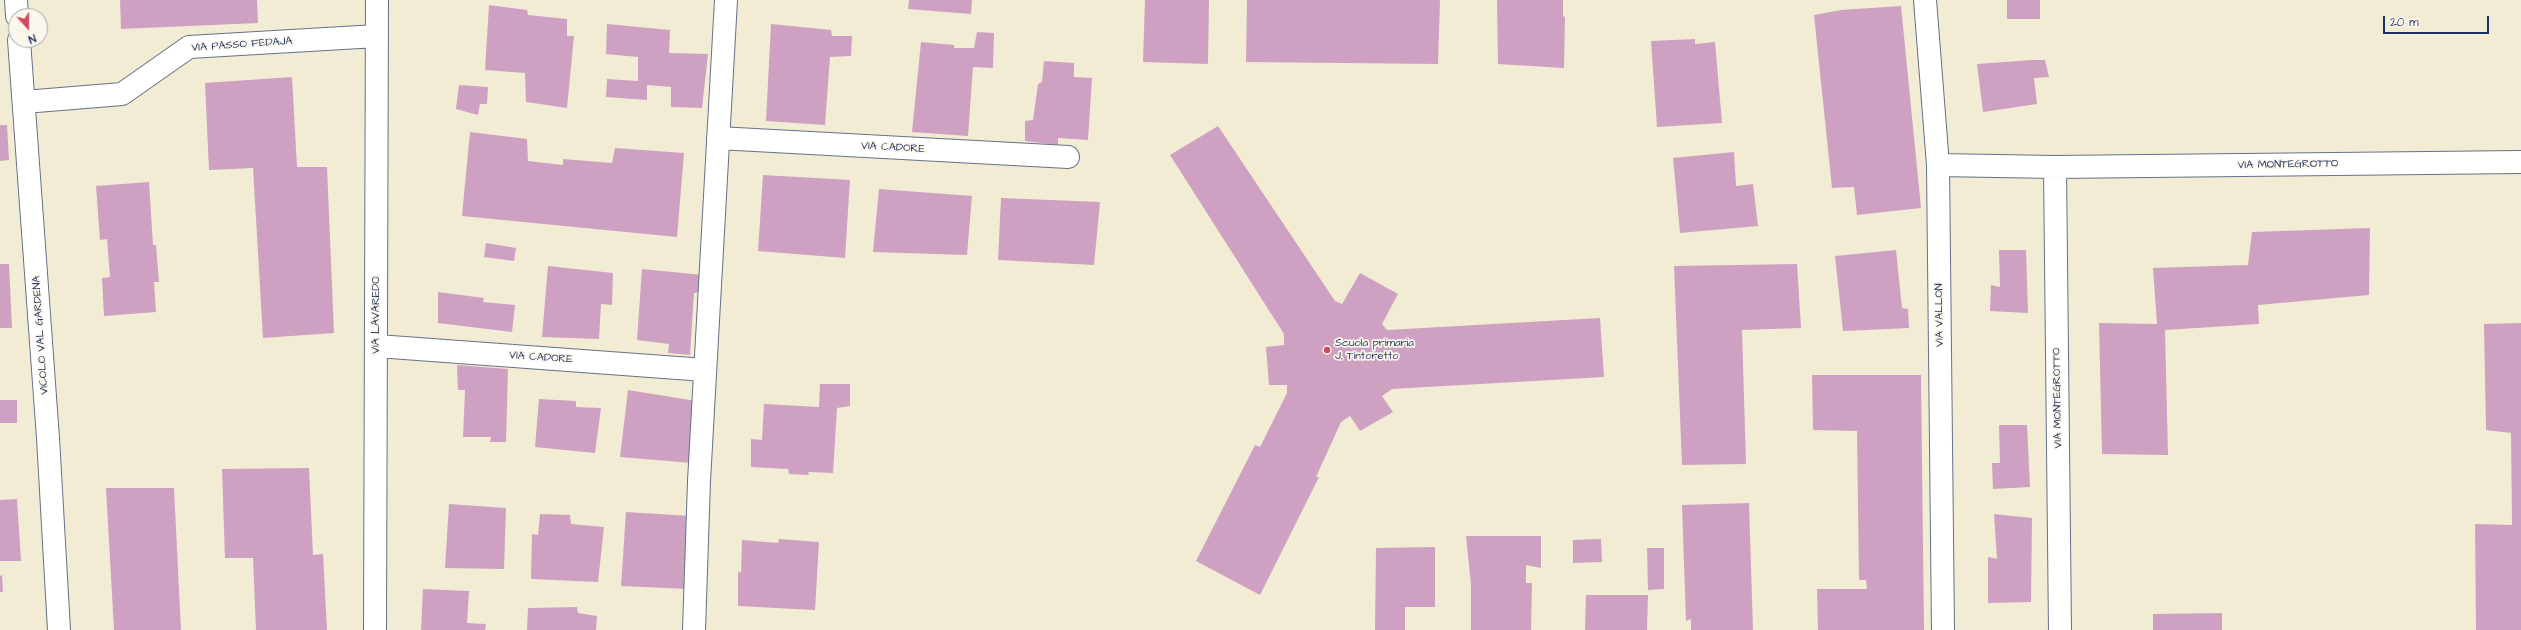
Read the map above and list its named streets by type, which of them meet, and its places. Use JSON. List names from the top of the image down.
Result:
{
  "streets": {
    "street": [
      "VIA PASSO FEDAJA",
      "VIA CADORE",
      "VIA MONTEGROTTO",
      "VIA LAVAREDO",
      "VIA VALLON",
      "VICOLO VAL GARDENA"
    ]
  },
  "crossings": [
    ["VIA PASSO FEDAJA", "VIA LAVAREDO"],
    ["VIA PASSO FEDAJA", "VICOLO VAL GARDENA"],
    ["VIA CADORE", "VIA LAVAREDO"],
    ["VIA MONTEGROTTO", "VIA VALLON"]
  ],
  "places": ["Scuola primaria J. Tintoretto"],
  "scale_bar": "20 m",
  "north": "bottom"
}
